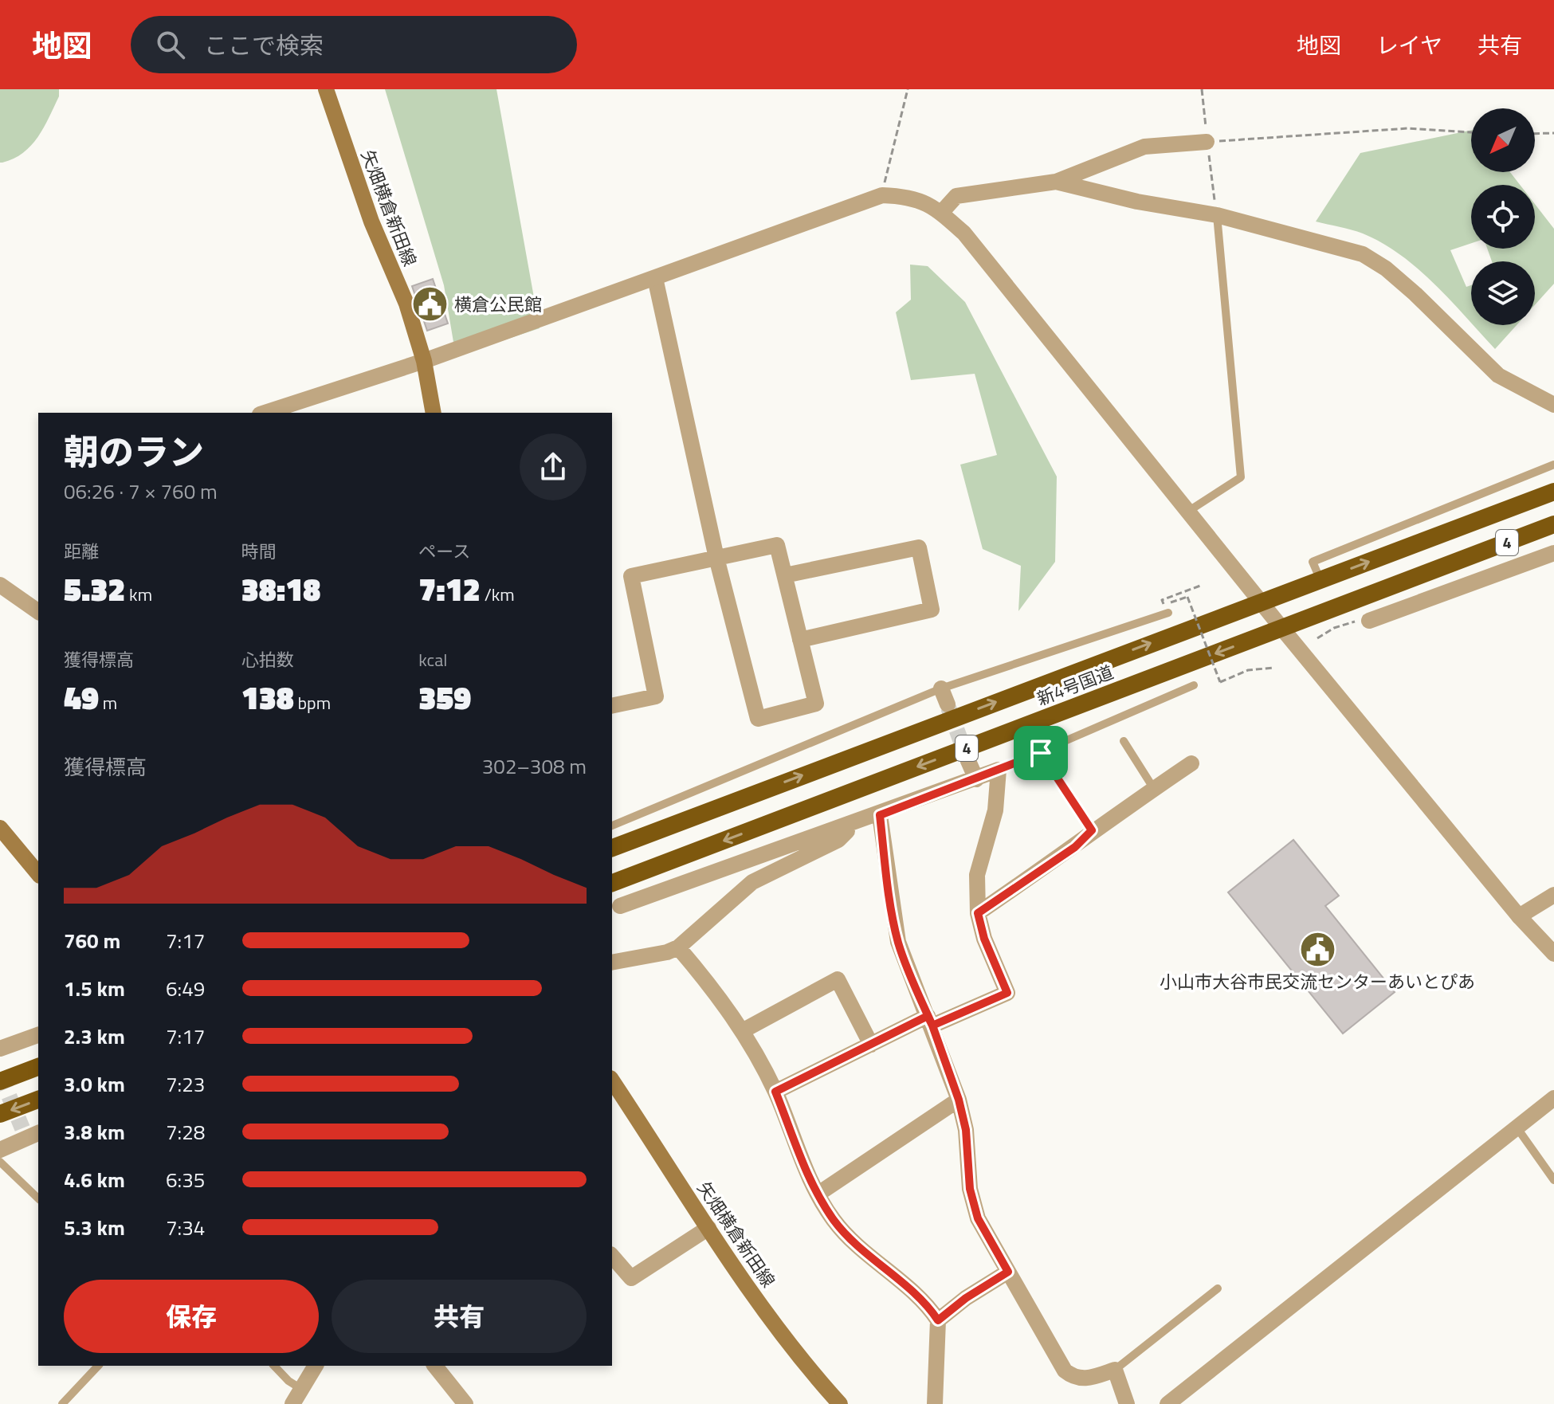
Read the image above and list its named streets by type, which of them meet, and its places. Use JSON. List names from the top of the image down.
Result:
{
  "streets": {
    "highway": ["4", "新4号国道"],
    "main road": ["矢畑横倉新田線"]
  },
  "places": {
    "public building": ["横倉公民館", "小山市大谷市民交流センターあいとぴあ"]
  },
  "north": "bottom left",
  "page": {
    "header": "地図",
    "search": "ここで検索",
    "nav": ["地図", "レイヤ", "共有"],
    "heading": ["朝のラン", "06:26 · 7 × 760 m"],
    "stats": [
      ["距離", "5.32 km"],
      ["時間", "38:18"],
      ["ペース", "7:12 /km"],
      ["獲得標高", "49 m"],
      ["心拍数", "138 bpm"],
      ["kcal", "359"]
    ],
    "chart": ["獲得標高", "302–308 m"],
    "list": [
      {
        "name": "760 m",
        "note": "7:17"
      },
      {
        "name": "1.5 km",
        "note": "6:49"
      },
      {
        "name": "2.3 km",
        "note": "7:17"
      },
      {
        "name": "3.0 km",
        "note": "7:23"
      },
      {
        "name": "3.8 km",
        "note": "7:28"
      },
      {
        "name": "4.6 km",
        "note": "6:35"
      },
      {
        "name": "5.3 km",
        "note": "7:34"
      }
    ],
    "buttons": ["保存", "共有"]
  }
}
